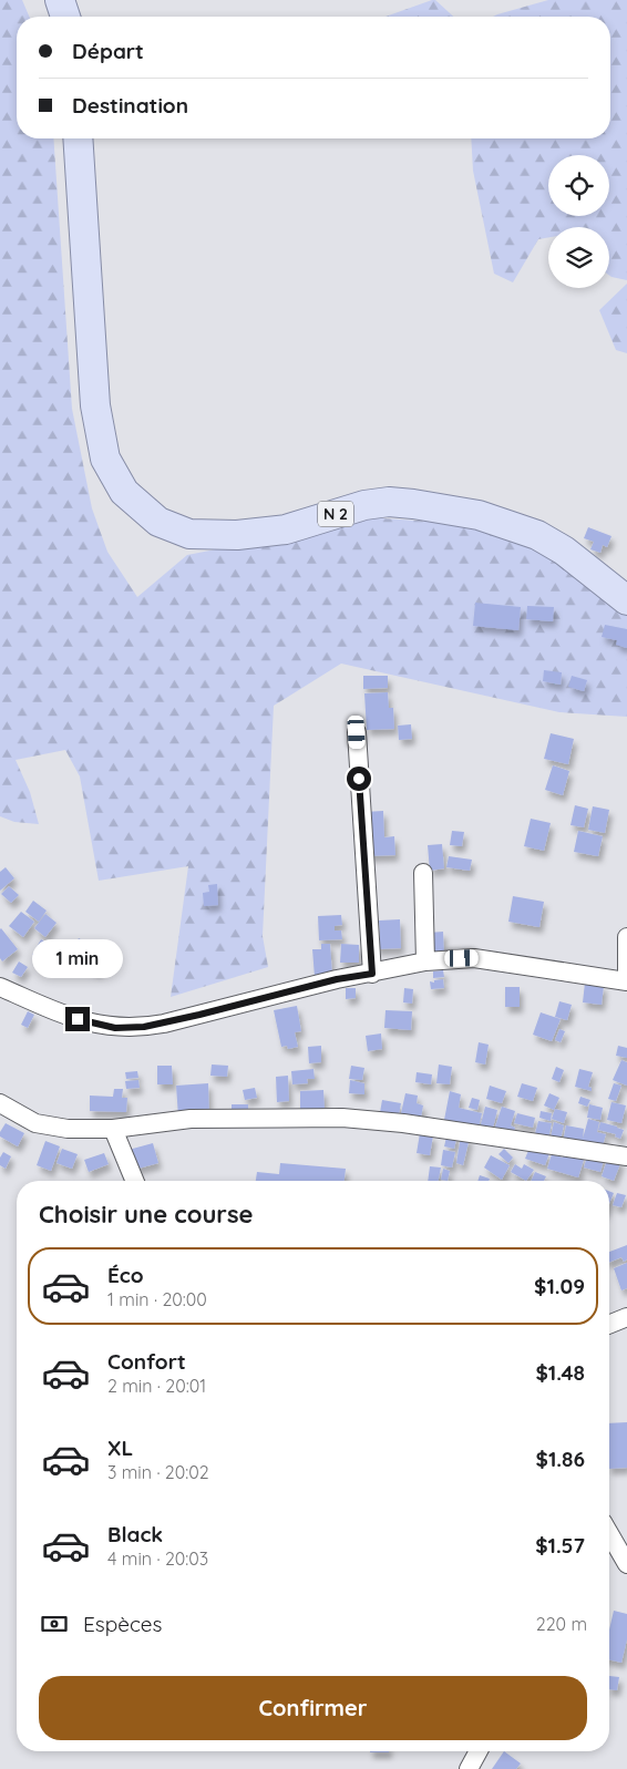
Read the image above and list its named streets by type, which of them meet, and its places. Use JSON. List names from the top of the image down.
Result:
{
  "streets": {
    "main road": ["N 2"]
  },
  "page": {
    "banner": ["Départ", "Destination"],
    "bubble": "1 min",
    "heading": "Choisir une course",
    "list": [
      {
        "name": "Éco",
        "note": "1 min · 20:00",
        "value": "$1.09"
      },
      {
        "name": "Confort",
        "note": "2 min · 20:01",
        "value": "$1.48"
      },
      {
        "name": "XL",
        "note": "3 min · 20:02",
        "value": "$1.86"
      },
      {
        "name": "Black",
        "note": "4 min · 20:03",
        "value": "$1.57"
      }
    ],
    "pay": ["Espèces", "220 m"],
    "buttons": "Confirmer"
  }
}
